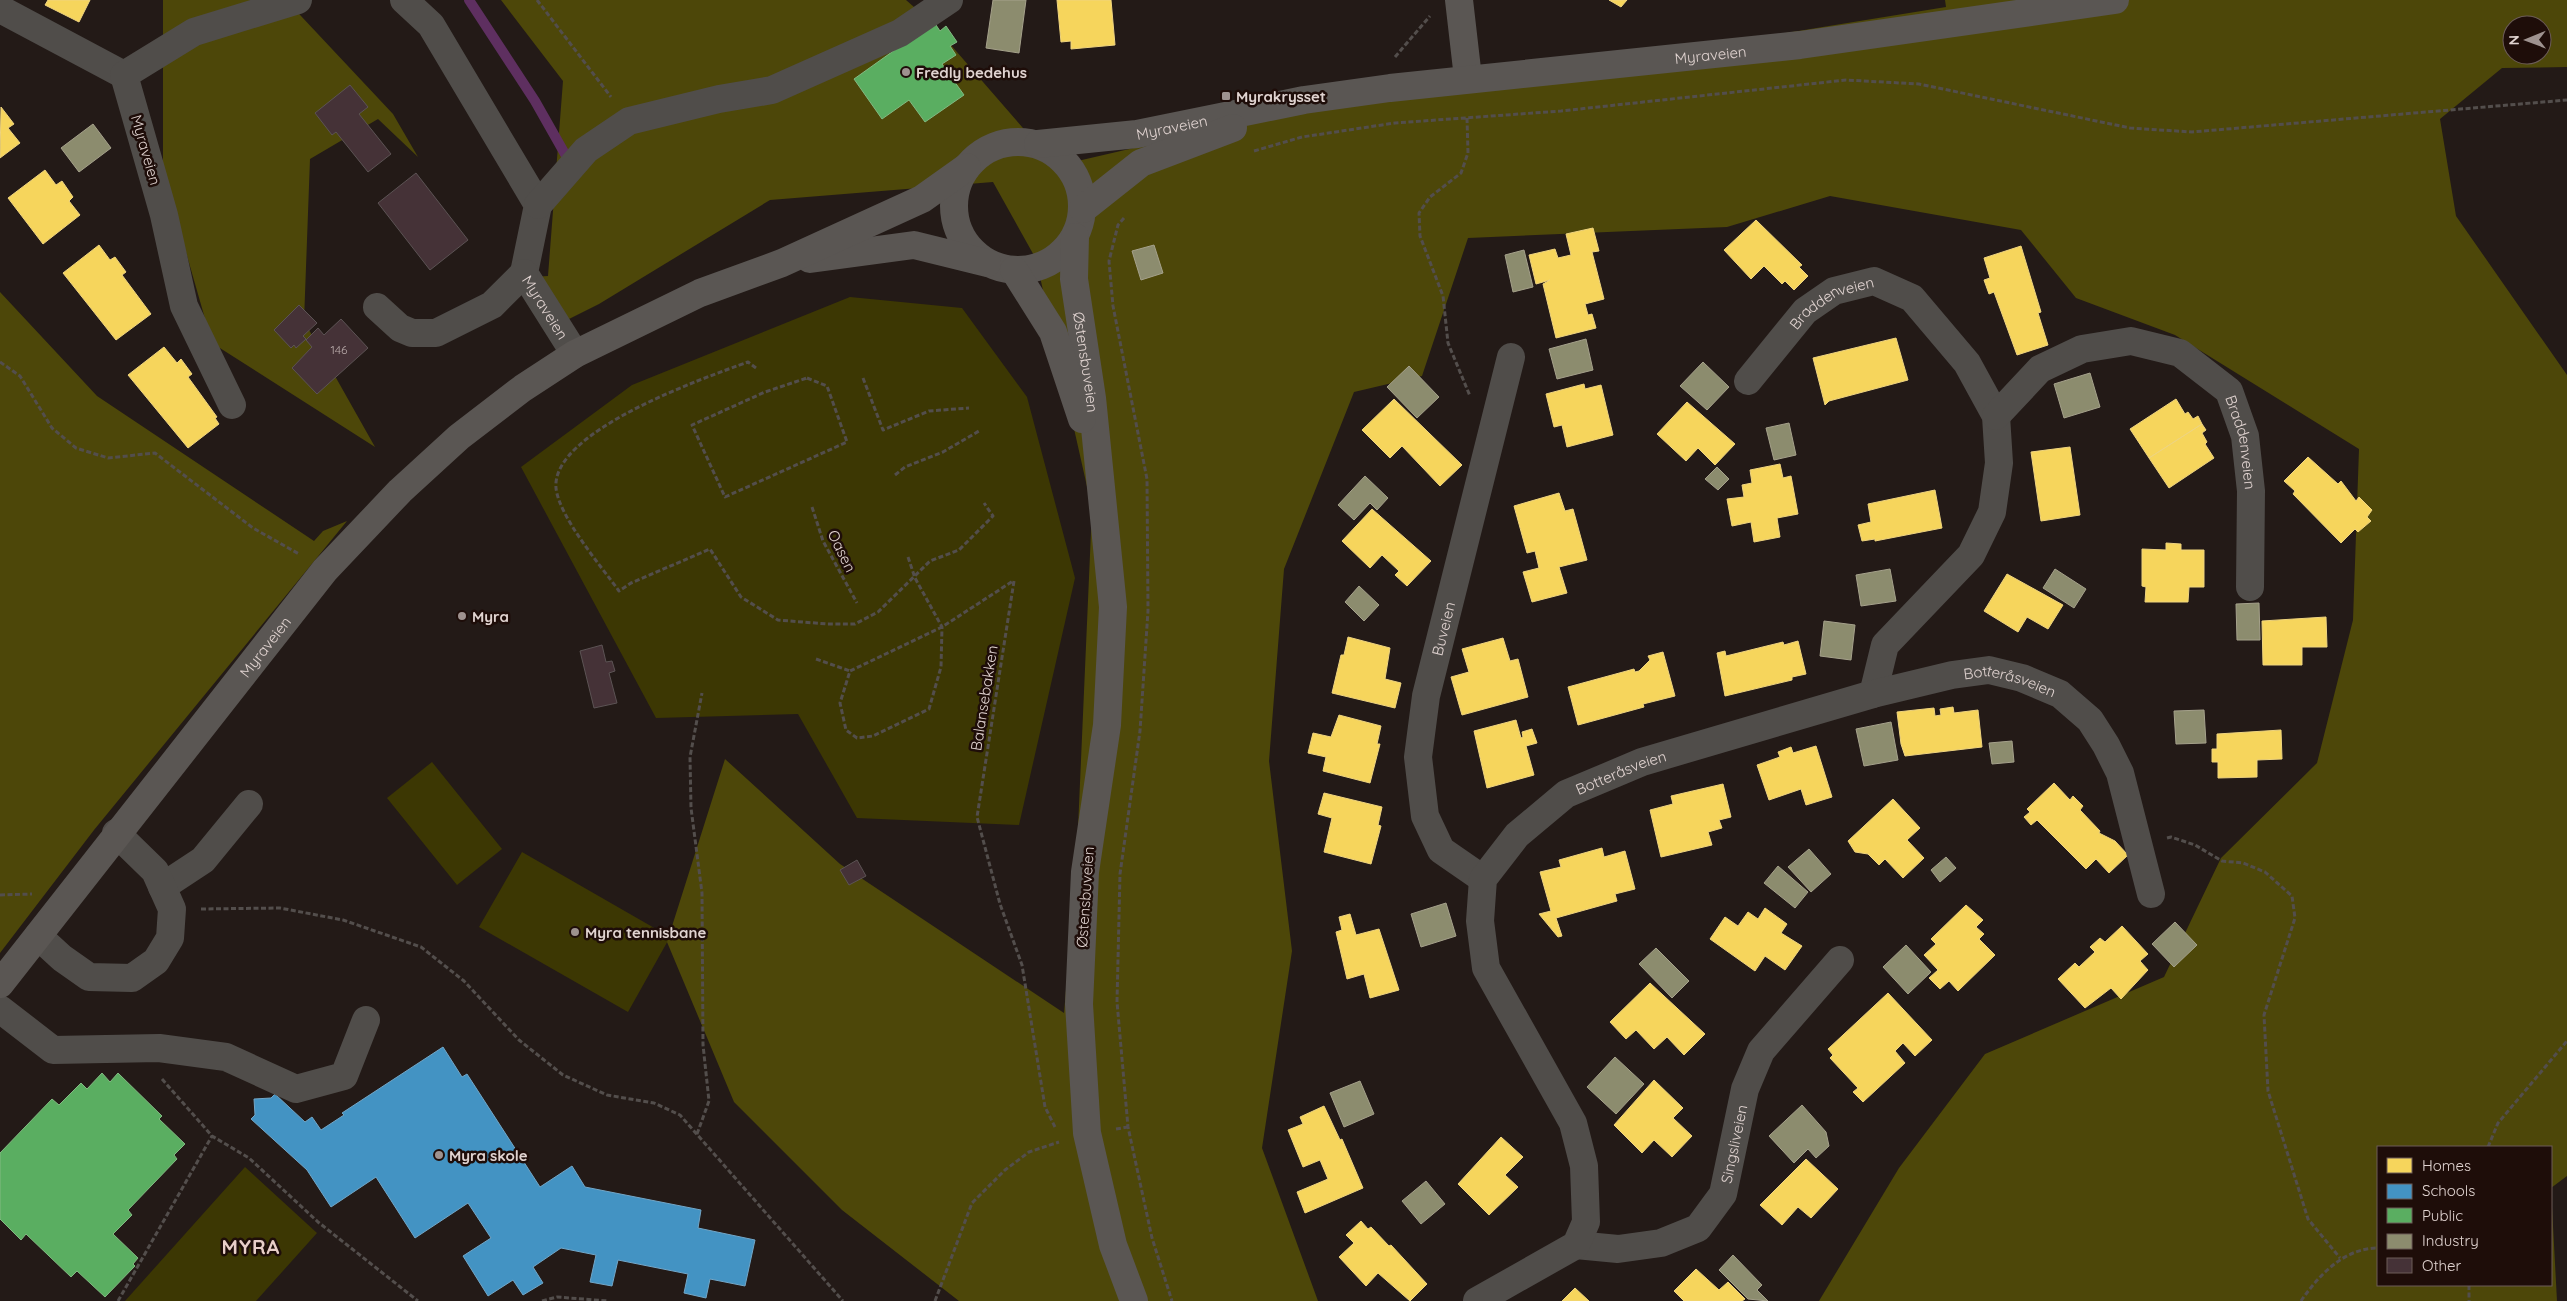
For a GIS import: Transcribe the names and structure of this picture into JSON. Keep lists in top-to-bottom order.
{
  "streets": {
    "main road": ["Myraveien", "Østensbuveien"],
    "street": [
      "Braddenveien",
      "Buveien",
      "Botteråsveien",
      "Singsliveien"
    ],
    "path": ["Oasen", "Balansebakken"]
  },
  "crossings": [
    ["Myraveien", "Østensbuveien"],
    ["Braddenveien", "Botteråsveien"],
    ["Buveien", "Botteråsveien"]
  ],
  "districts": ["MYRA"],
  "places": {
    "other": [
      "Fredly bedehus",
      "Myra",
      "Myra tennisbane",
      "Myra skole"
    ],
    "transit": ["Myrakrysset"]
  },
  "house_numbers": ["146"],
  "legend": [
    "Homes",
    "Schools",
    "Public",
    "Industry",
    "Other"
  ],
  "north": "left"
}
